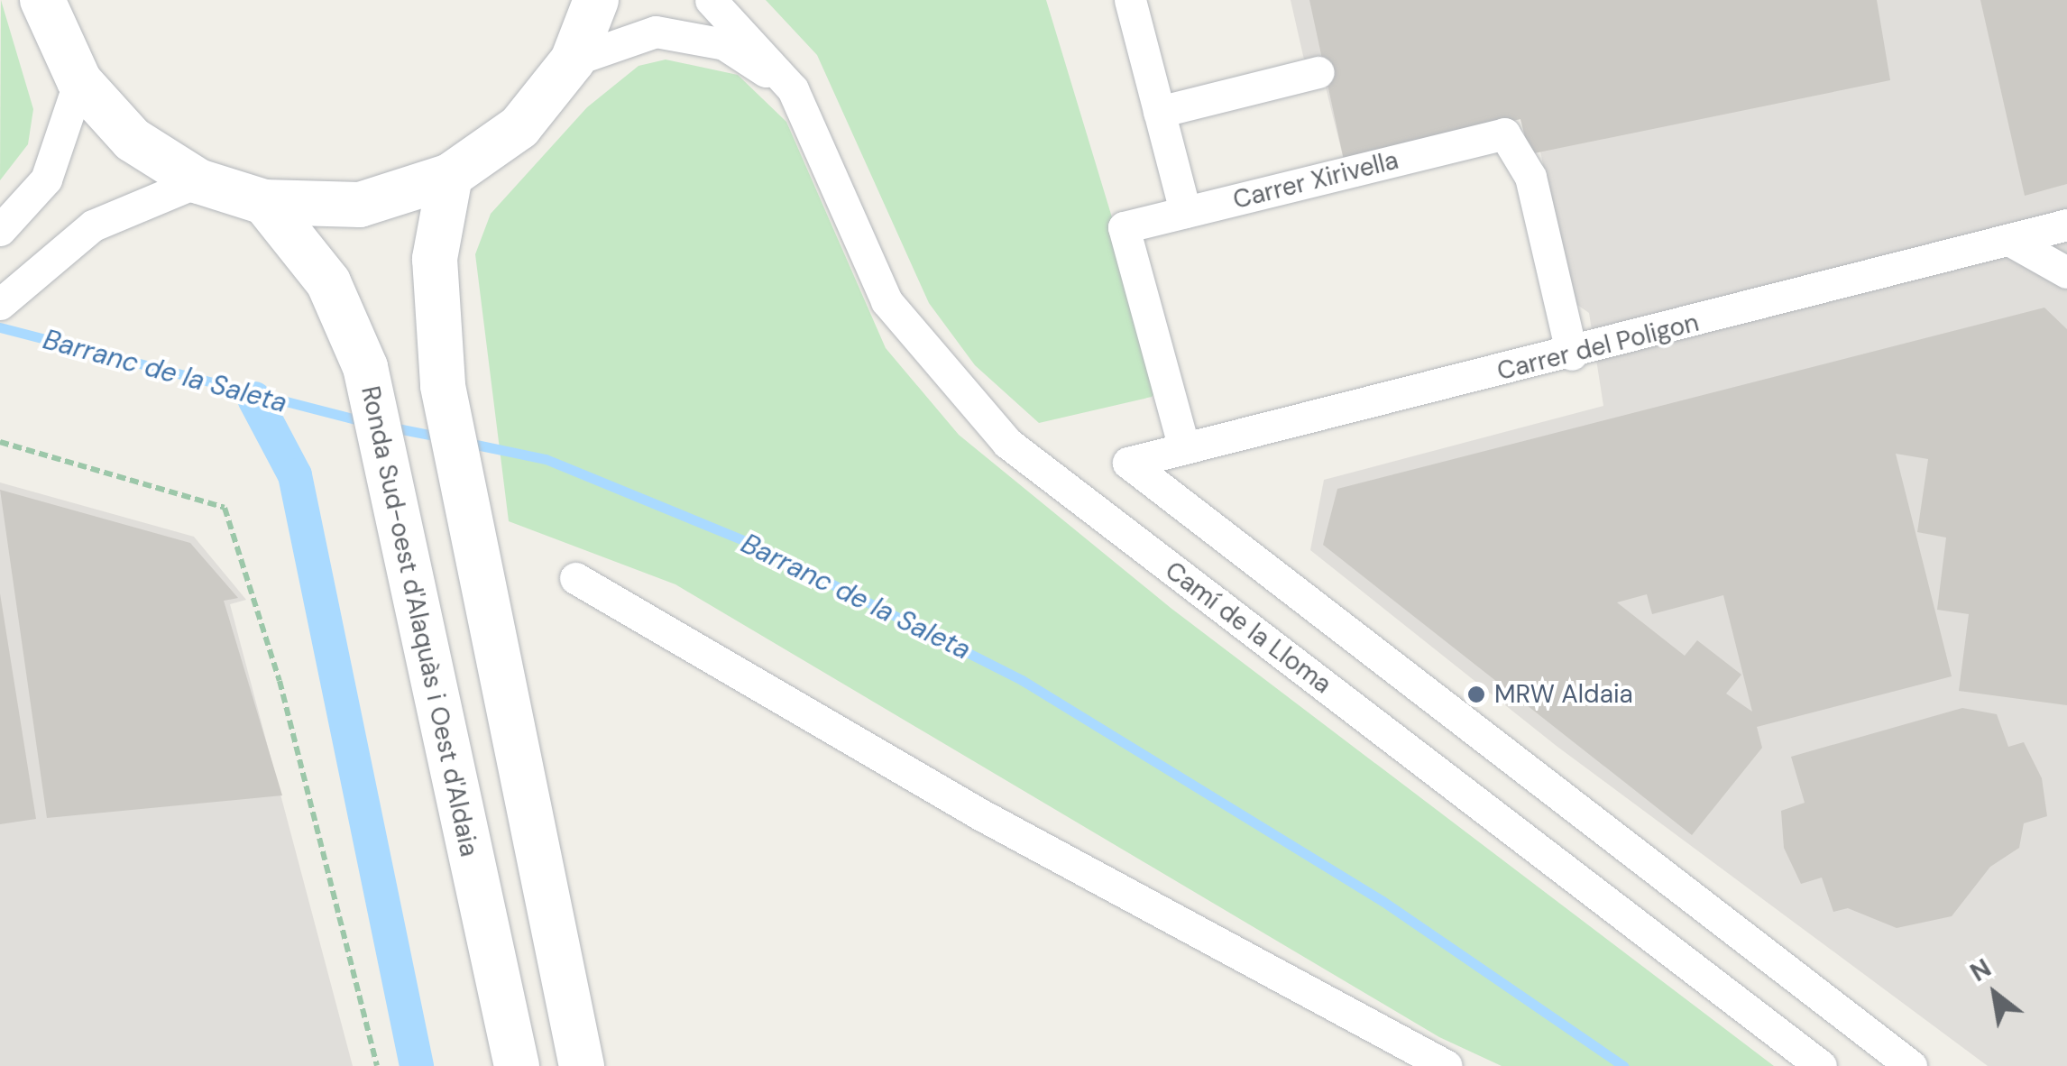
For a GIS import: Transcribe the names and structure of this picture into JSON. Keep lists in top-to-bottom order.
{
  "streets": {
    "main road": ["Ronda Sud-oest d'Alaquàs i Oest d'Aldaia"],
    "street": ["Carrer Xirivella", "Carrer del Poligon", "Camí de la Lloma"]
  },
  "crossings": [
    ["Carrer Xirivella", "Carrer del Poligon"]
  ],
  "water": ["Barranc de la Saleta"],
  "places": ["MRW Aldaia"],
  "north": "top left"
}
